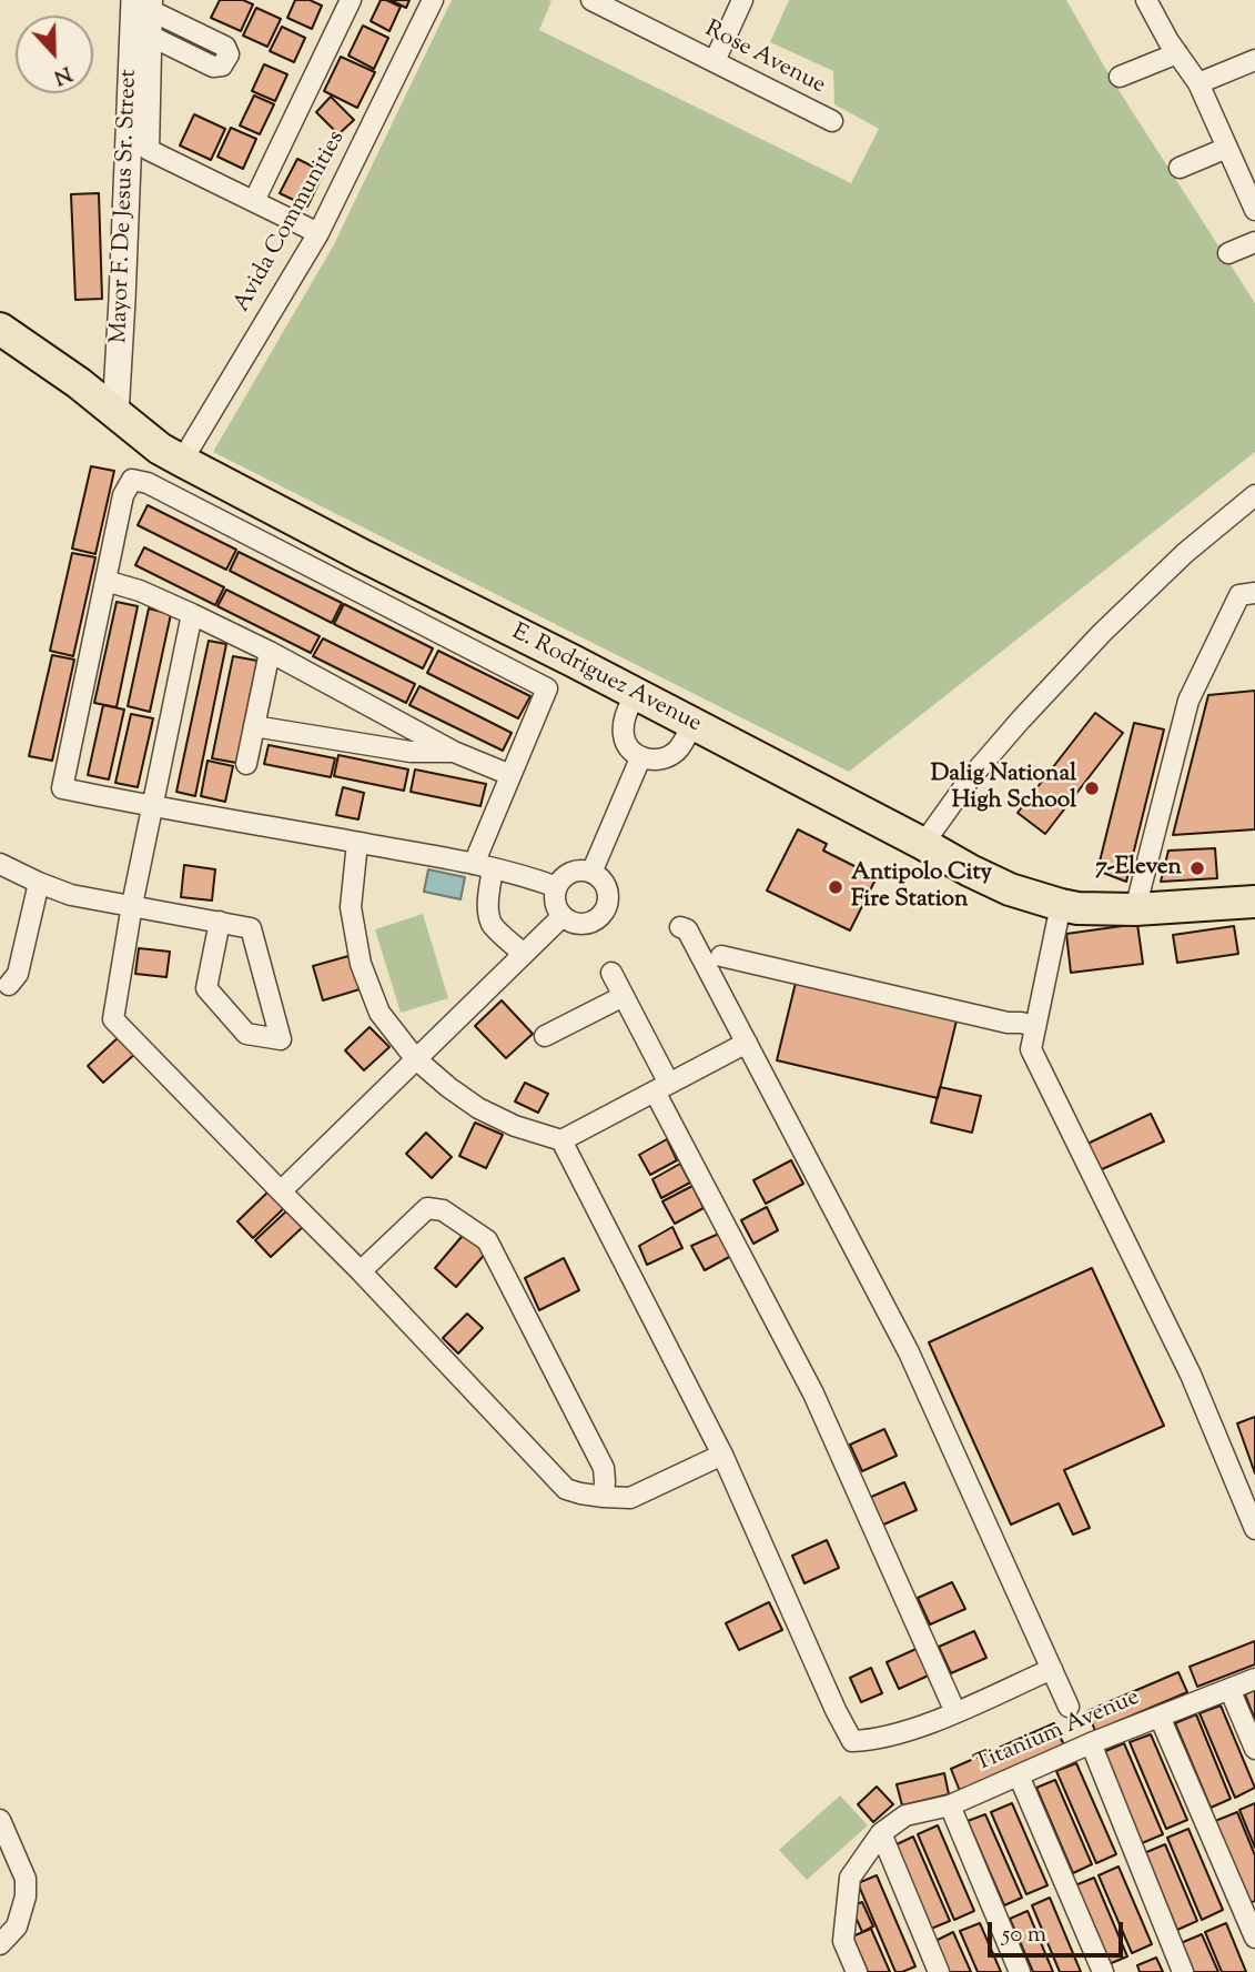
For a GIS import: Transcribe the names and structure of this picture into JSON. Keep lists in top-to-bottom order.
{
  "streets": {
    "main road": ["E. Rodriguez Avenue"],
    "street": [
      "Rose Avenue",
      "Mayor F. De Jesus Sr. Street",
      "Avida Communities",
      "Titanium Avenue"
    ]
  },
  "crossings": [
    ["Mayor F. De Jesus Sr. Street", "E. Rodriguez Avenue"],
    ["Avida Communities", "E. Rodriguez Avenue"]
  ],
  "places": ["Dalig National High School", "7-Eleven", "Antipolo City Fire Station"],
  "scale_bar": "50 m",
  "north": "bottom"
}
